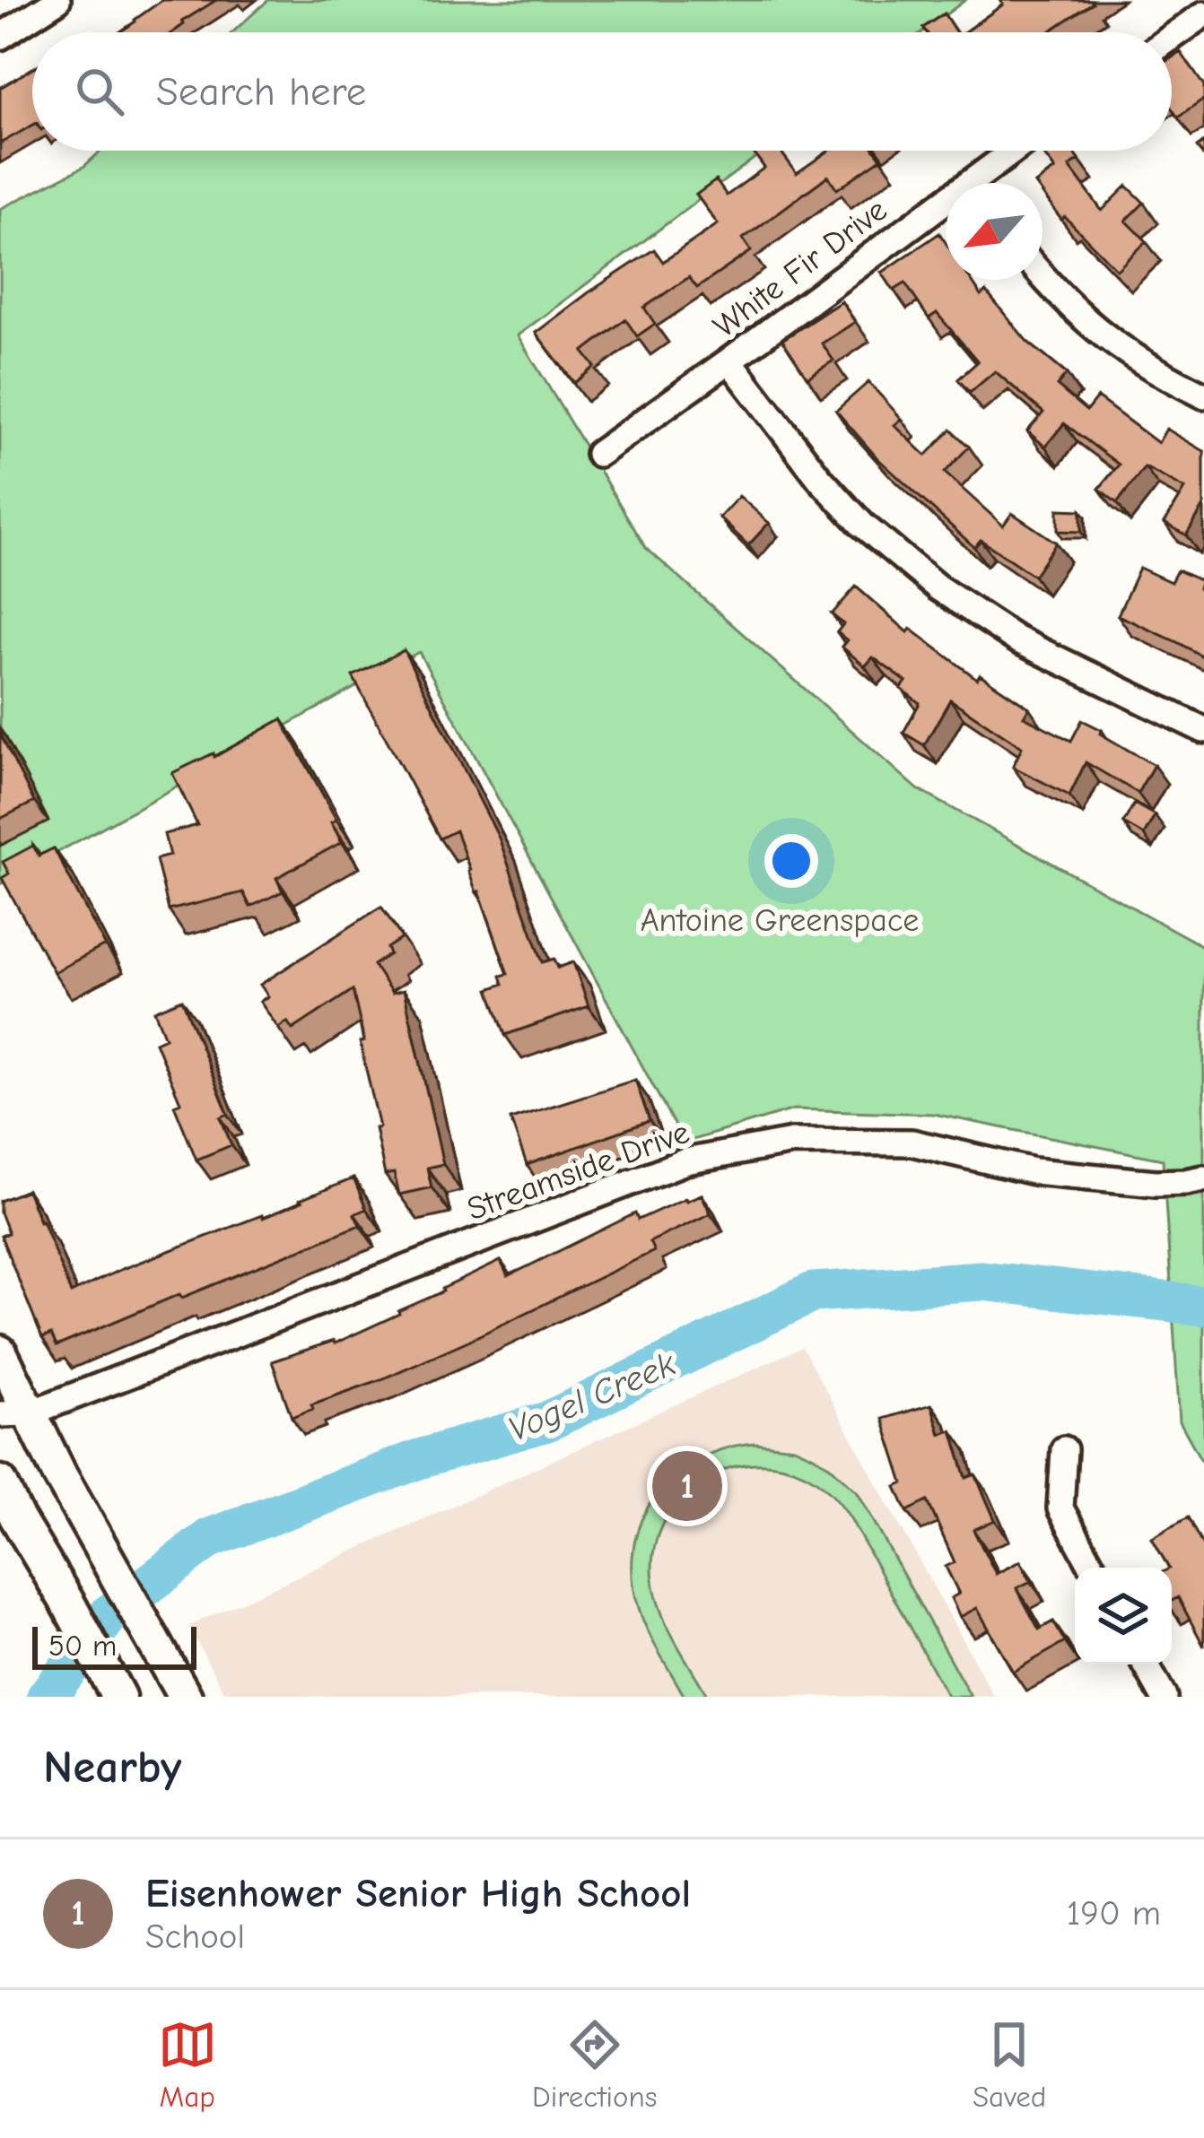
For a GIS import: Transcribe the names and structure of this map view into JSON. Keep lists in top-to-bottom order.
{
  "streets": {
    "street": ["White Fir Drive", "Streamside Drive"]
  },
  "water": ["Vogel Creek"],
  "parks": ["Antoine Greenspace"],
  "scale_bar": "50 m",
  "north": "bottom left",
  "page": {
    "search": "Search here",
    "pins": "1",
    "scale": "50 m",
    "heading": "Nearby",
    "list": [
      {
        "mark": "1",
        "name": "Eisenhower Senior High School",
        "note": "School",
        "value": "190 m"
      }
    ],
    "nav": ["Map", "Directions", "Saved"]
  }
}
